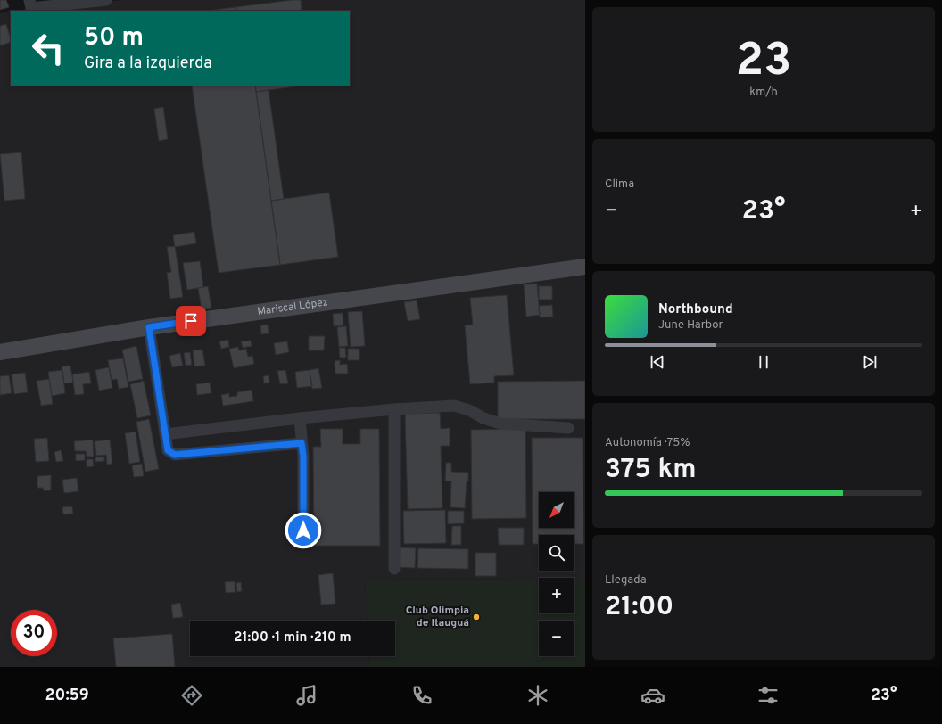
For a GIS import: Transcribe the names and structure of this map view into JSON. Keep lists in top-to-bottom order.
{
  "streets": {
    "street": ["Mariscal López"]
  },
  "places": ["Club Olimpia de Itauguá"],
  "north": "bottom left",
  "page": {
    "tile": [
      ["23", "km/h"],
      "Clima",
      ["Autonomía · 75%", "375 km"],
      ["Llegada", "21:00"]
    ],
    "turn": ["50 m", "Gira a la izquierda"],
    "heat": ["−", "23°", "+"],
    "song": ["Northbound", "June Harbor"],
    "map_buttons": ["+", "−"],
    "limit": "30",
    "trip": "21:00 · 1 min · 210 m",
    "tabs": ["20:59", "23°"]
  }
}
